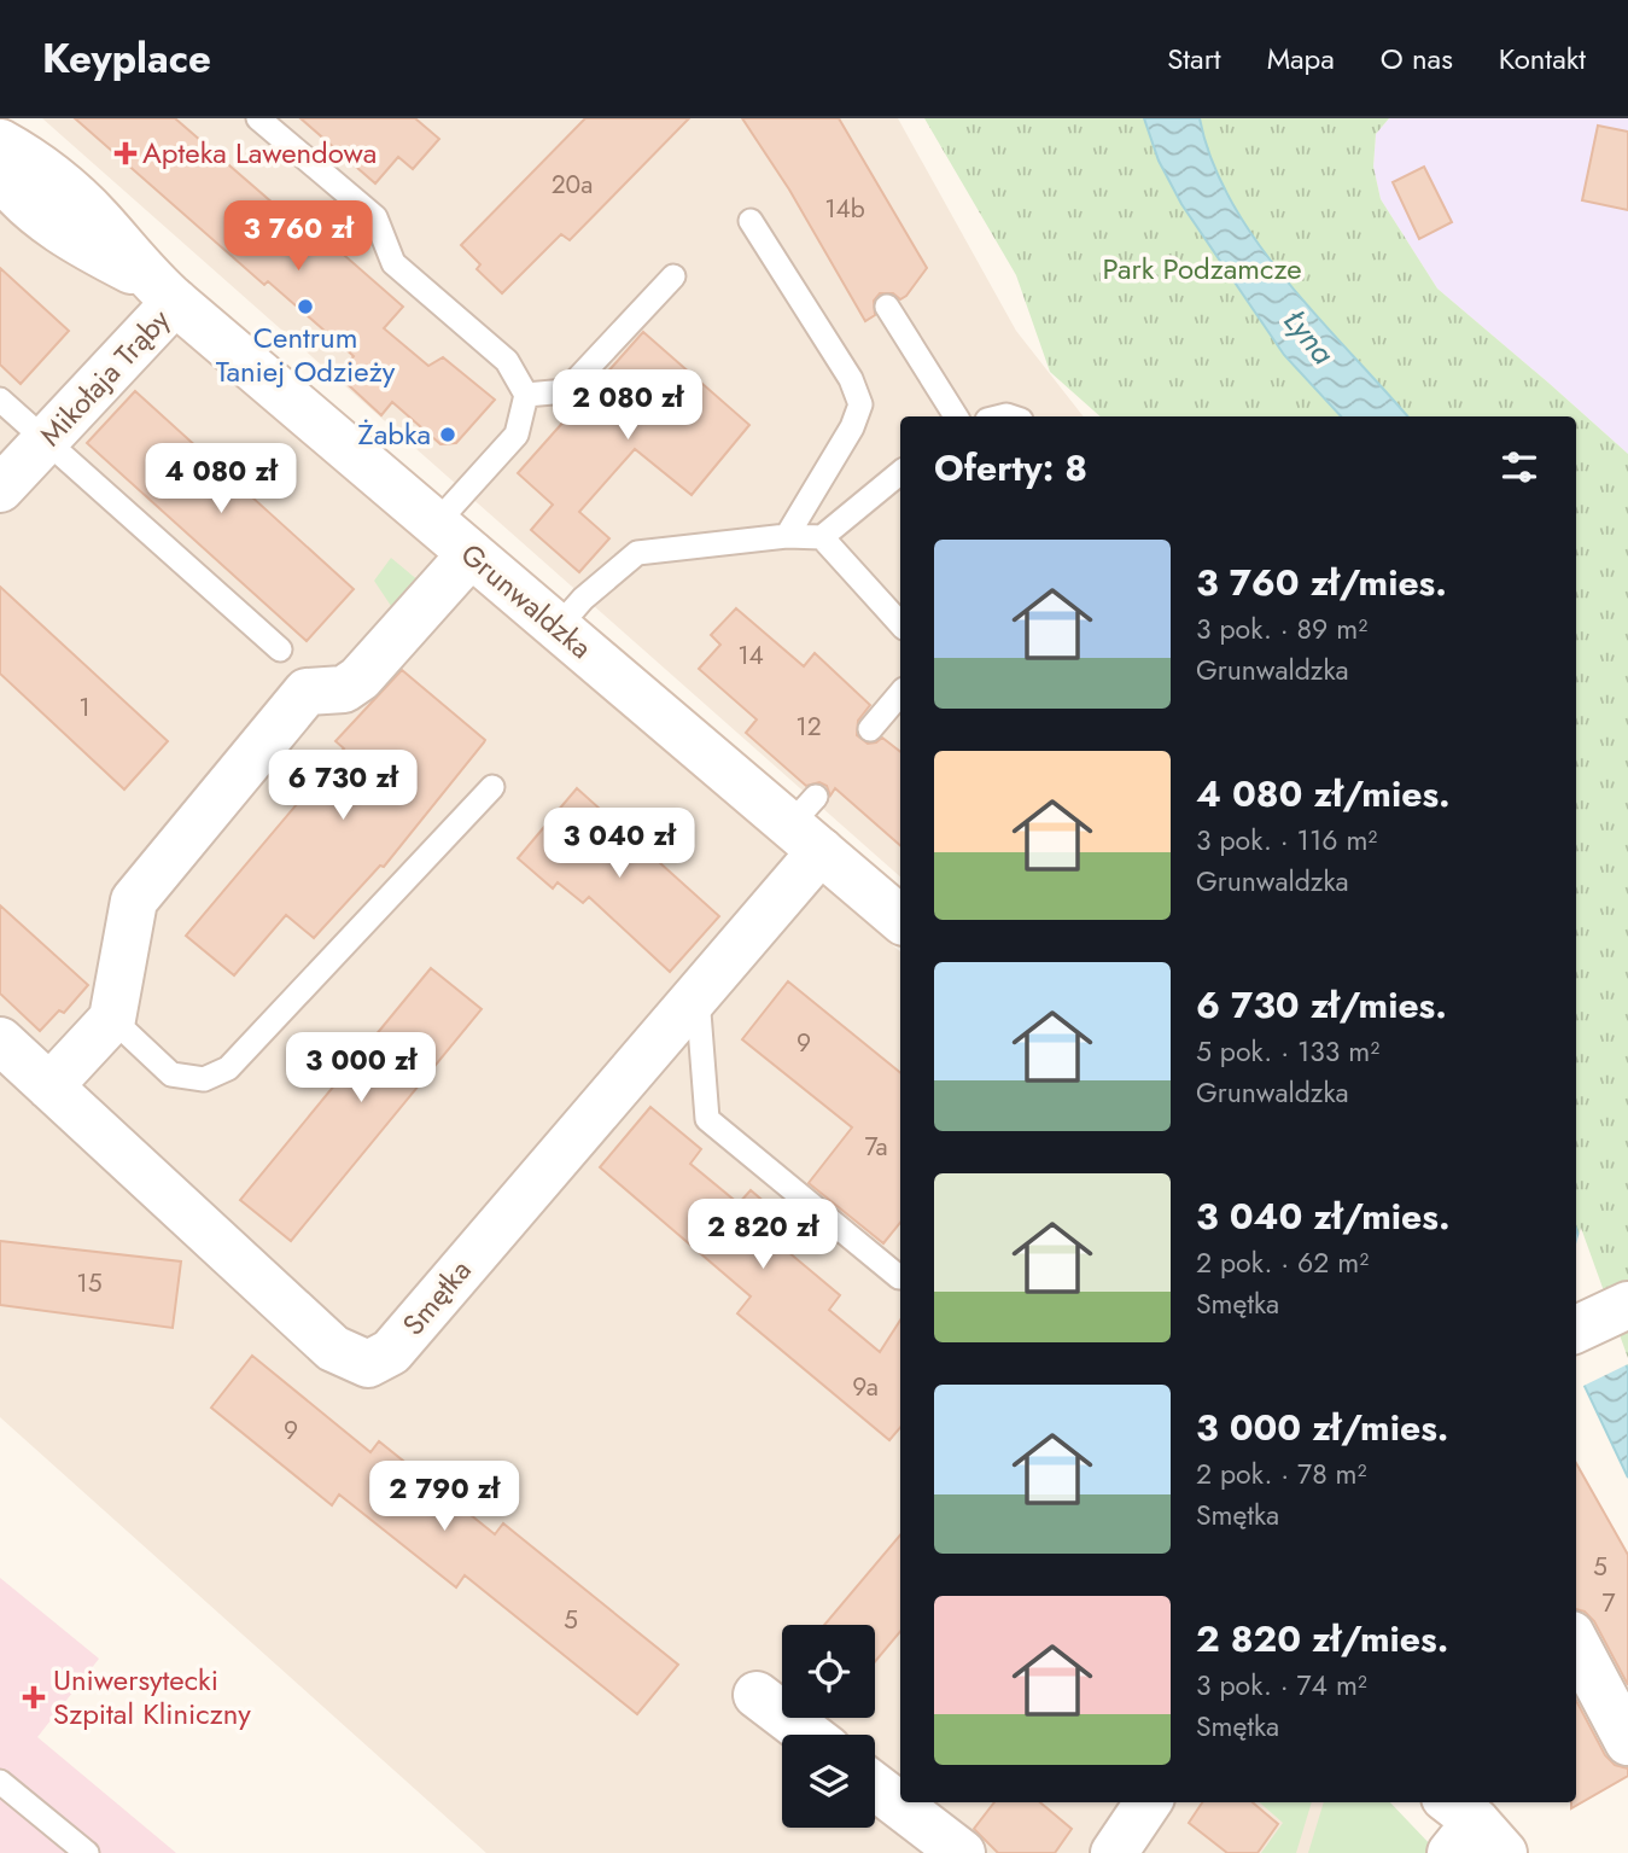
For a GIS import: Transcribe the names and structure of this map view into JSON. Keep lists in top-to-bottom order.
{
  "streets": {
    "street": ["Mikołaja Trąby", "Grunwaldzka", "Smętka"]
  },
  "crossings": [
    ["Mikołaja Trąby", "Grunwaldzka"],
    ["Grunwaldzka", "Smętka"]
  ],
  "water": ["Łyna"],
  "parks": ["Park Podzamcze"],
  "places": {
    "health": ["Apteka Lawendowa", "Uniwersytecki Szpital Kliniczny"],
    "other": ["Centrum Taniej Odzieży", "Żabka"]
  },
  "house_numbers": [
    "20a",
    "14b",
    "14",
    "1",
    "12",
    "9",
    "7a",
    "15",
    "9a",
    "9",
    "5",
    "7",
    "5"
  ],
  "page": {
    "header": "Keyplace",
    "nav": [
      "Start",
      "Mapa",
      "O nas",
      "Kontakt"
    ],
    "price": [
      "3 760 zł",
      "2 080 zł",
      "4 080 zł",
      "6 730 zł",
      "3 040 zł",
      "3 000 zł",
      "2 820 zł",
      "2 790 zł"
    ],
    "heading": "Oferty: 8",
    "list": [
      {
        "name": "3 760 zł/mies.",
        "note": "3 pok. · 89 m² · Grunwaldzka"
      },
      {
        "name": "4 080 zł/mies.",
        "note": "3 pok. · 116 m² · Grunwaldzka"
      },
      {
        "name": "6 730 zł/mies.",
        "note": "5 pok. · 133 m² · Grunwaldzka"
      },
      {
        "name": "3 040 zł/mies.",
        "note": "2 pok. · 62 m² · Smętka"
      },
      {
        "name": "3 000 zł/mies.",
        "note": "2 pok. · 78 m² · Smętka"
      },
      {
        "name": "2 820 zł/mies.",
        "note": "3 pok. · 74 m² · Smętka"
      }
    ]
  }
}
